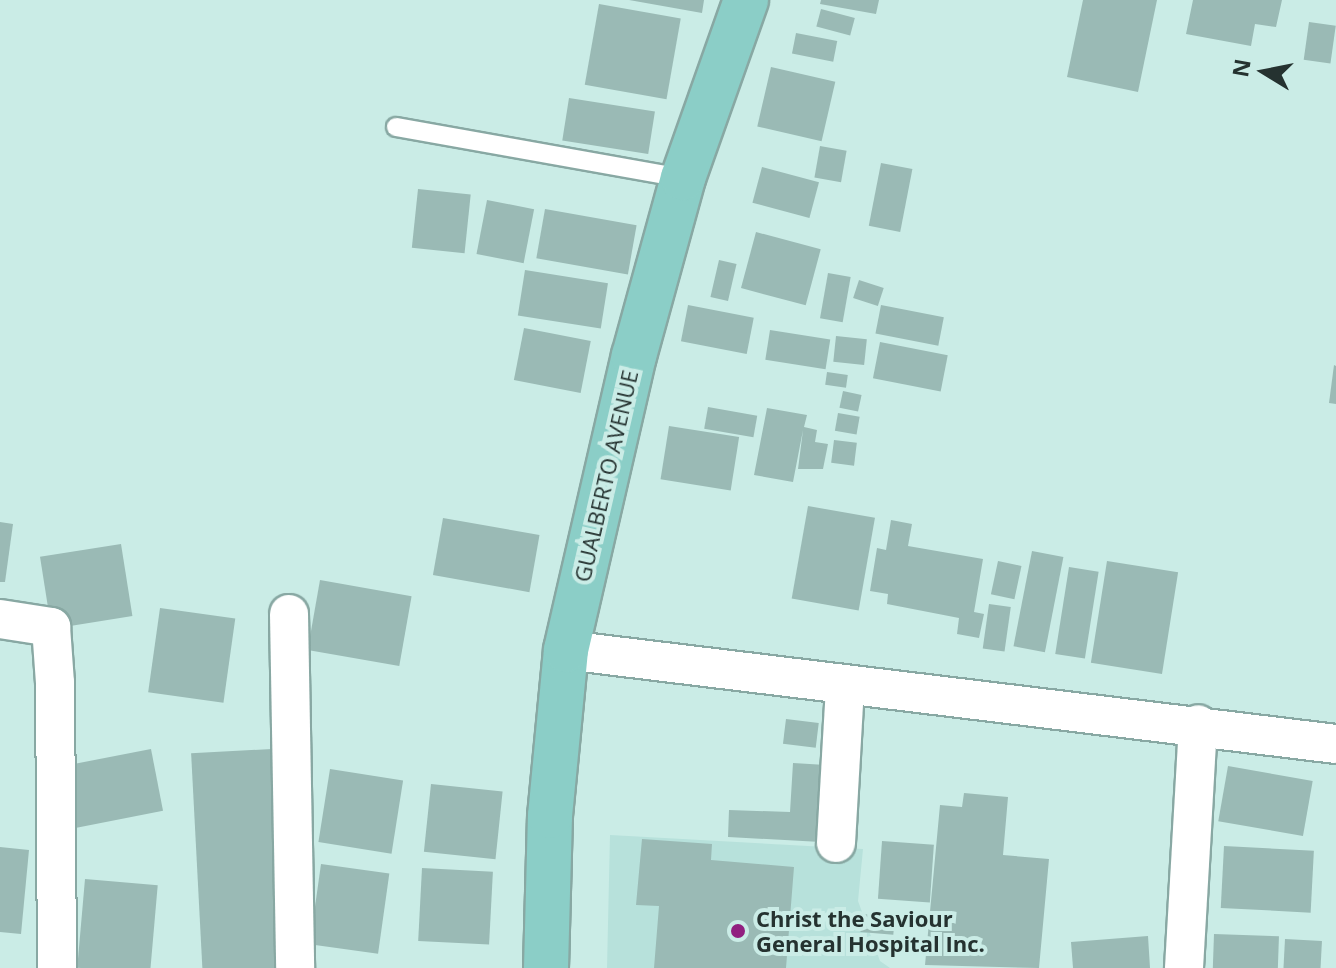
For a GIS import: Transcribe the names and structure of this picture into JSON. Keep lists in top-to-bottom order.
{
  "streets": {
    "main road": ["GUALBERTO AVENUE"]
  },
  "places": ["Christ the Saviour General Hospital Inc."],
  "north": "left"
}
